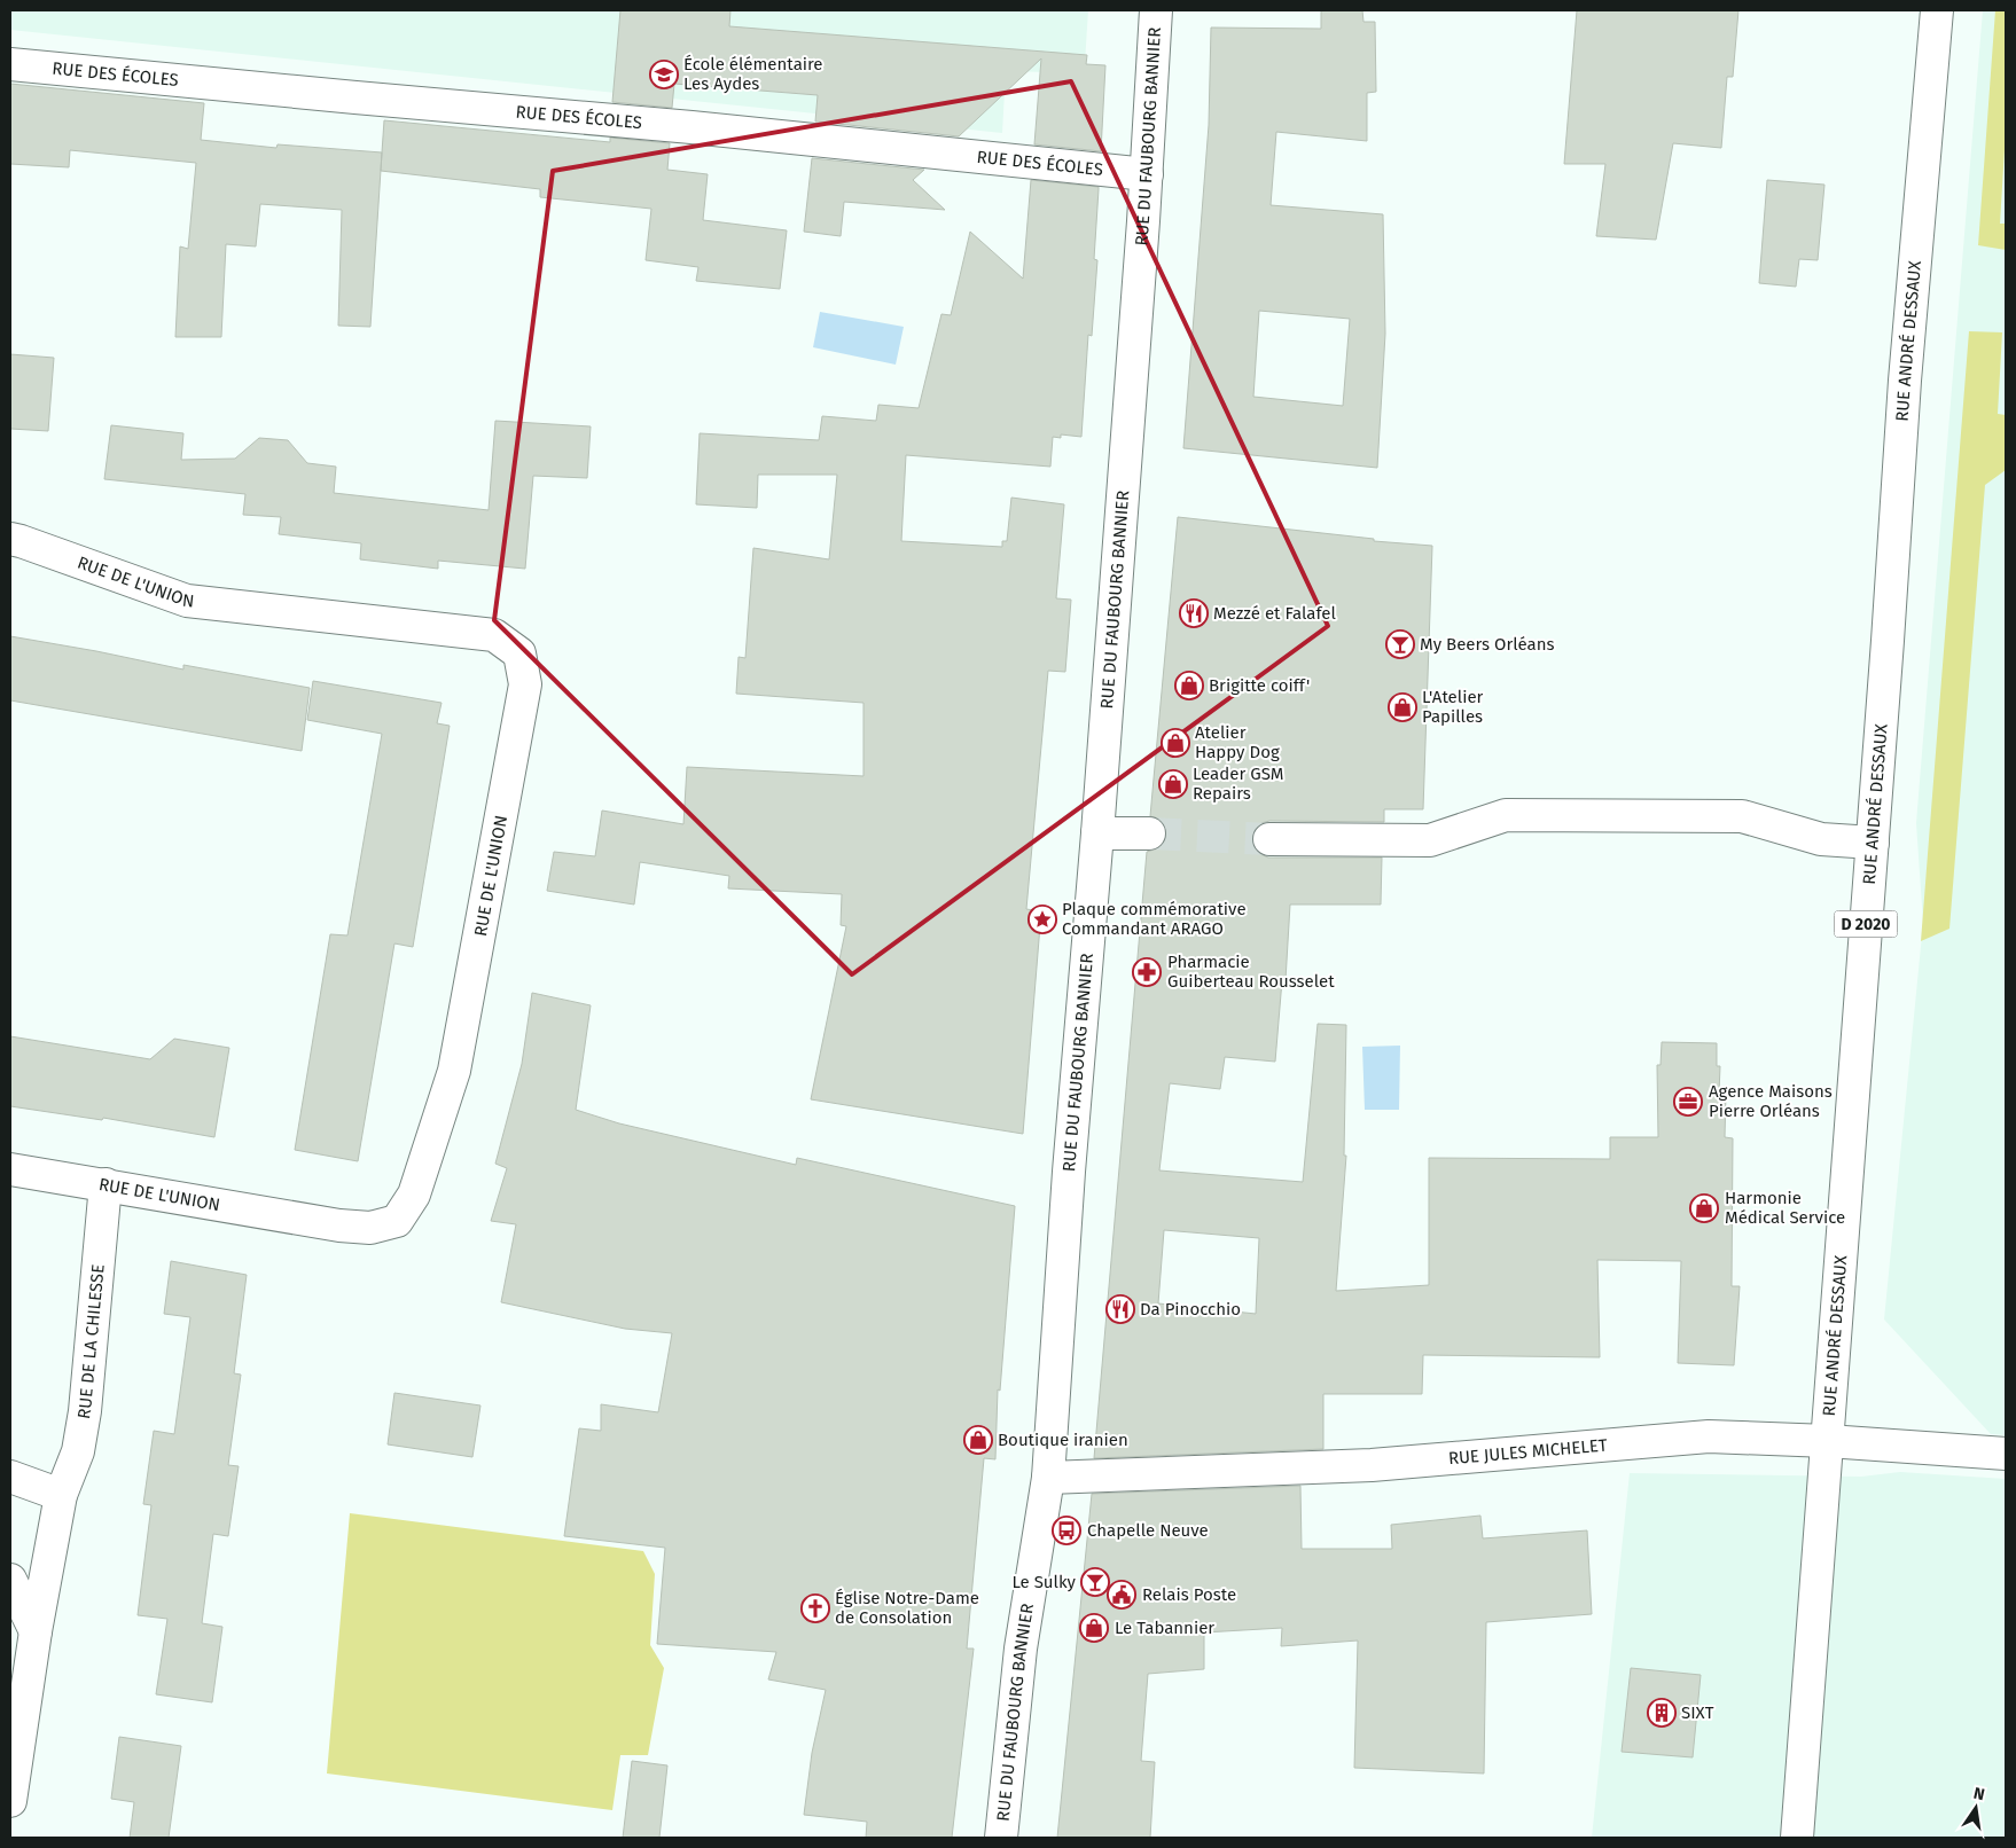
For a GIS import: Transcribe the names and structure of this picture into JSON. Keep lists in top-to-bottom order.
{
  "streets": {
    "street": [
      "RUE DES ÉCOLES",
      "RUE DU FAUBOURG BANNIER",
      "RUE ANDRÉ DESSAUX",
      "RUE DE L'UNION",
      "D 2020",
      "RUE DE LA CHILESSE",
      "RUE JULES MICHELET"
    ]
  },
  "crossings": [
    ["RUE DES ÉCOLES", "RUE DU FAUBOURG BANNIER"],
    ["RUE DU FAUBOURG BANNIER", "RUE JULES MICHELET"],
    ["RUE ANDRÉ DESSAUX", "RUE JULES MICHELET"],
    ["RUE DE L'UNION", "RUE DE LA CHILESSE"]
  ],
  "places": {
    "school or university": ["École élémentaire Les Aydes"],
    "restaurant": ["Mezzé et Falafel", "Da Pinocchio"],
    "bar": ["My Beers Orléans", "Le Sulky"],
    "shop": [
      "Brigitte coiff'",
      "L'Atelier Papilles",
      "Atelier Happy Dog",
      "Leader GSM Repairs",
      "Harmonie Médical Service",
      "Boutique iranien",
      "Le Tabannier"
    ],
    "place": ["Plaque commémorative Commandant ARAGO"],
    "pharmacy": ["Pharmacie Guiberteau Rousselet"],
    "office": ["Agence Maisons Pierre Orléans"],
    "bus stop": ["Chapelle Neuve"],
    "public building": ["Relais Poste"],
    "church": ["Église Notre-Dame de Consolation"],
    "building": ["SIXT"]
  },
  "north": "top"
}
